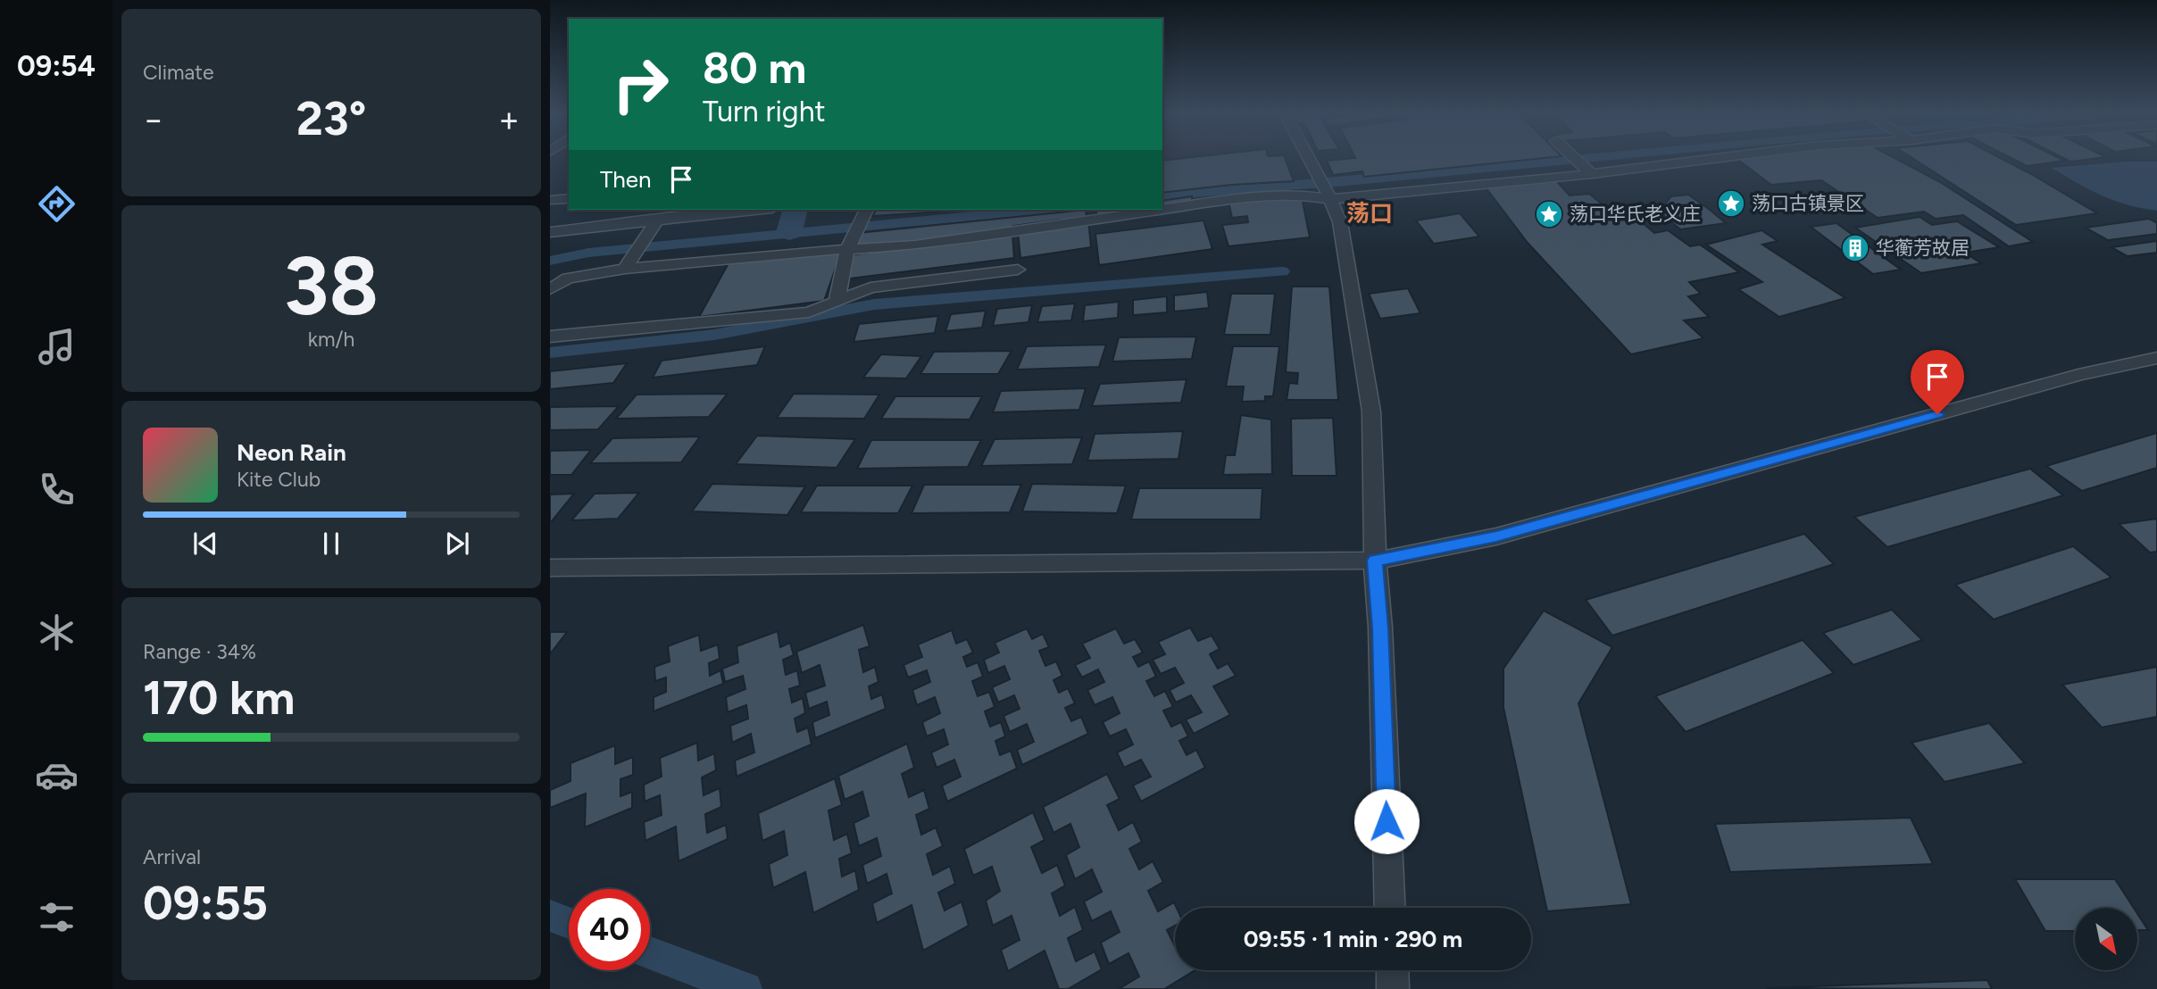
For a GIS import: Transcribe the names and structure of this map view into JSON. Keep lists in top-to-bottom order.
{
  "districts": ["荡口"],
  "places": {
    "place": ["荡口古镇景区", "荡口华氏老义庄"],
    "building": ["华蘅芳故居"]
  },
  "north": "bottom right",
  "page": {
    "tabs": "09:54",
    "tile": [
      "Climate",
      ["38", "km/h"],
      ["Range · 34%", "170 km"],
      ["Arrival", "09:55"]
    ],
    "turn": ["80 m", "Turn right"],
    "heat": ["−", "23°", "+"],
    "then": "Then",
    "song": ["Neon Rain", "Kite Club"],
    "limit": "40",
    "trip": "09:55 · 1 min · 290 m"
  }
}
